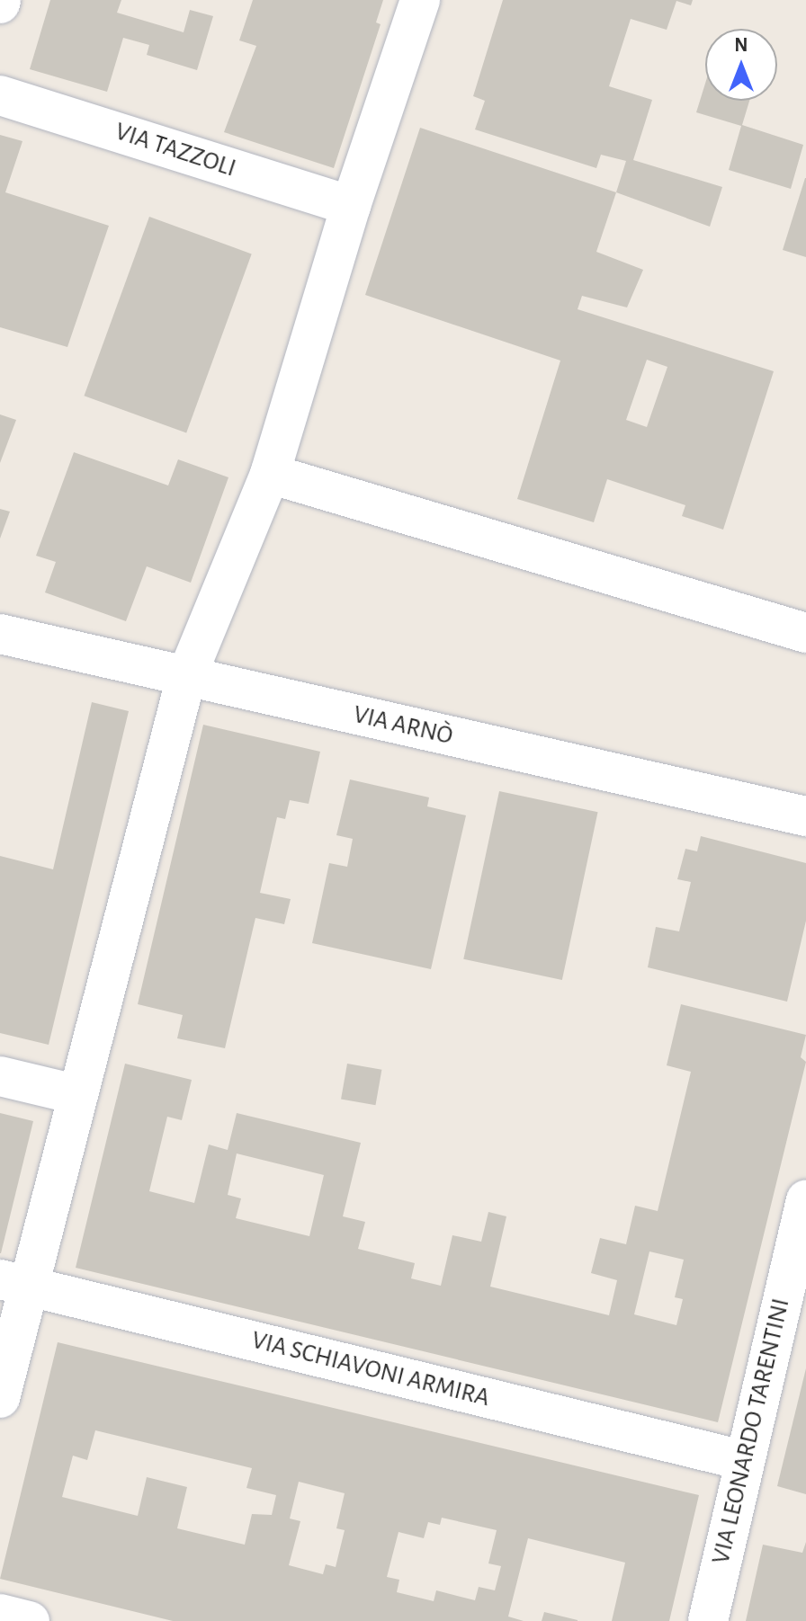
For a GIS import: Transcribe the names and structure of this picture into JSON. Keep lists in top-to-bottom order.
{
  "streets": {
    "street": [
      "VIA TAZZOLI",
      "VIA ARNÒ",
      "VIA SCHIAVONI ARMIRA",
      "VIA LEONARDO TARENTINI"
    ]
  },
  "crossings": [
    ["VIA SCHIAVONI ARMIRA", "VIA LEONARDO TARENTINI"]
  ],
  "north": "top"
}
